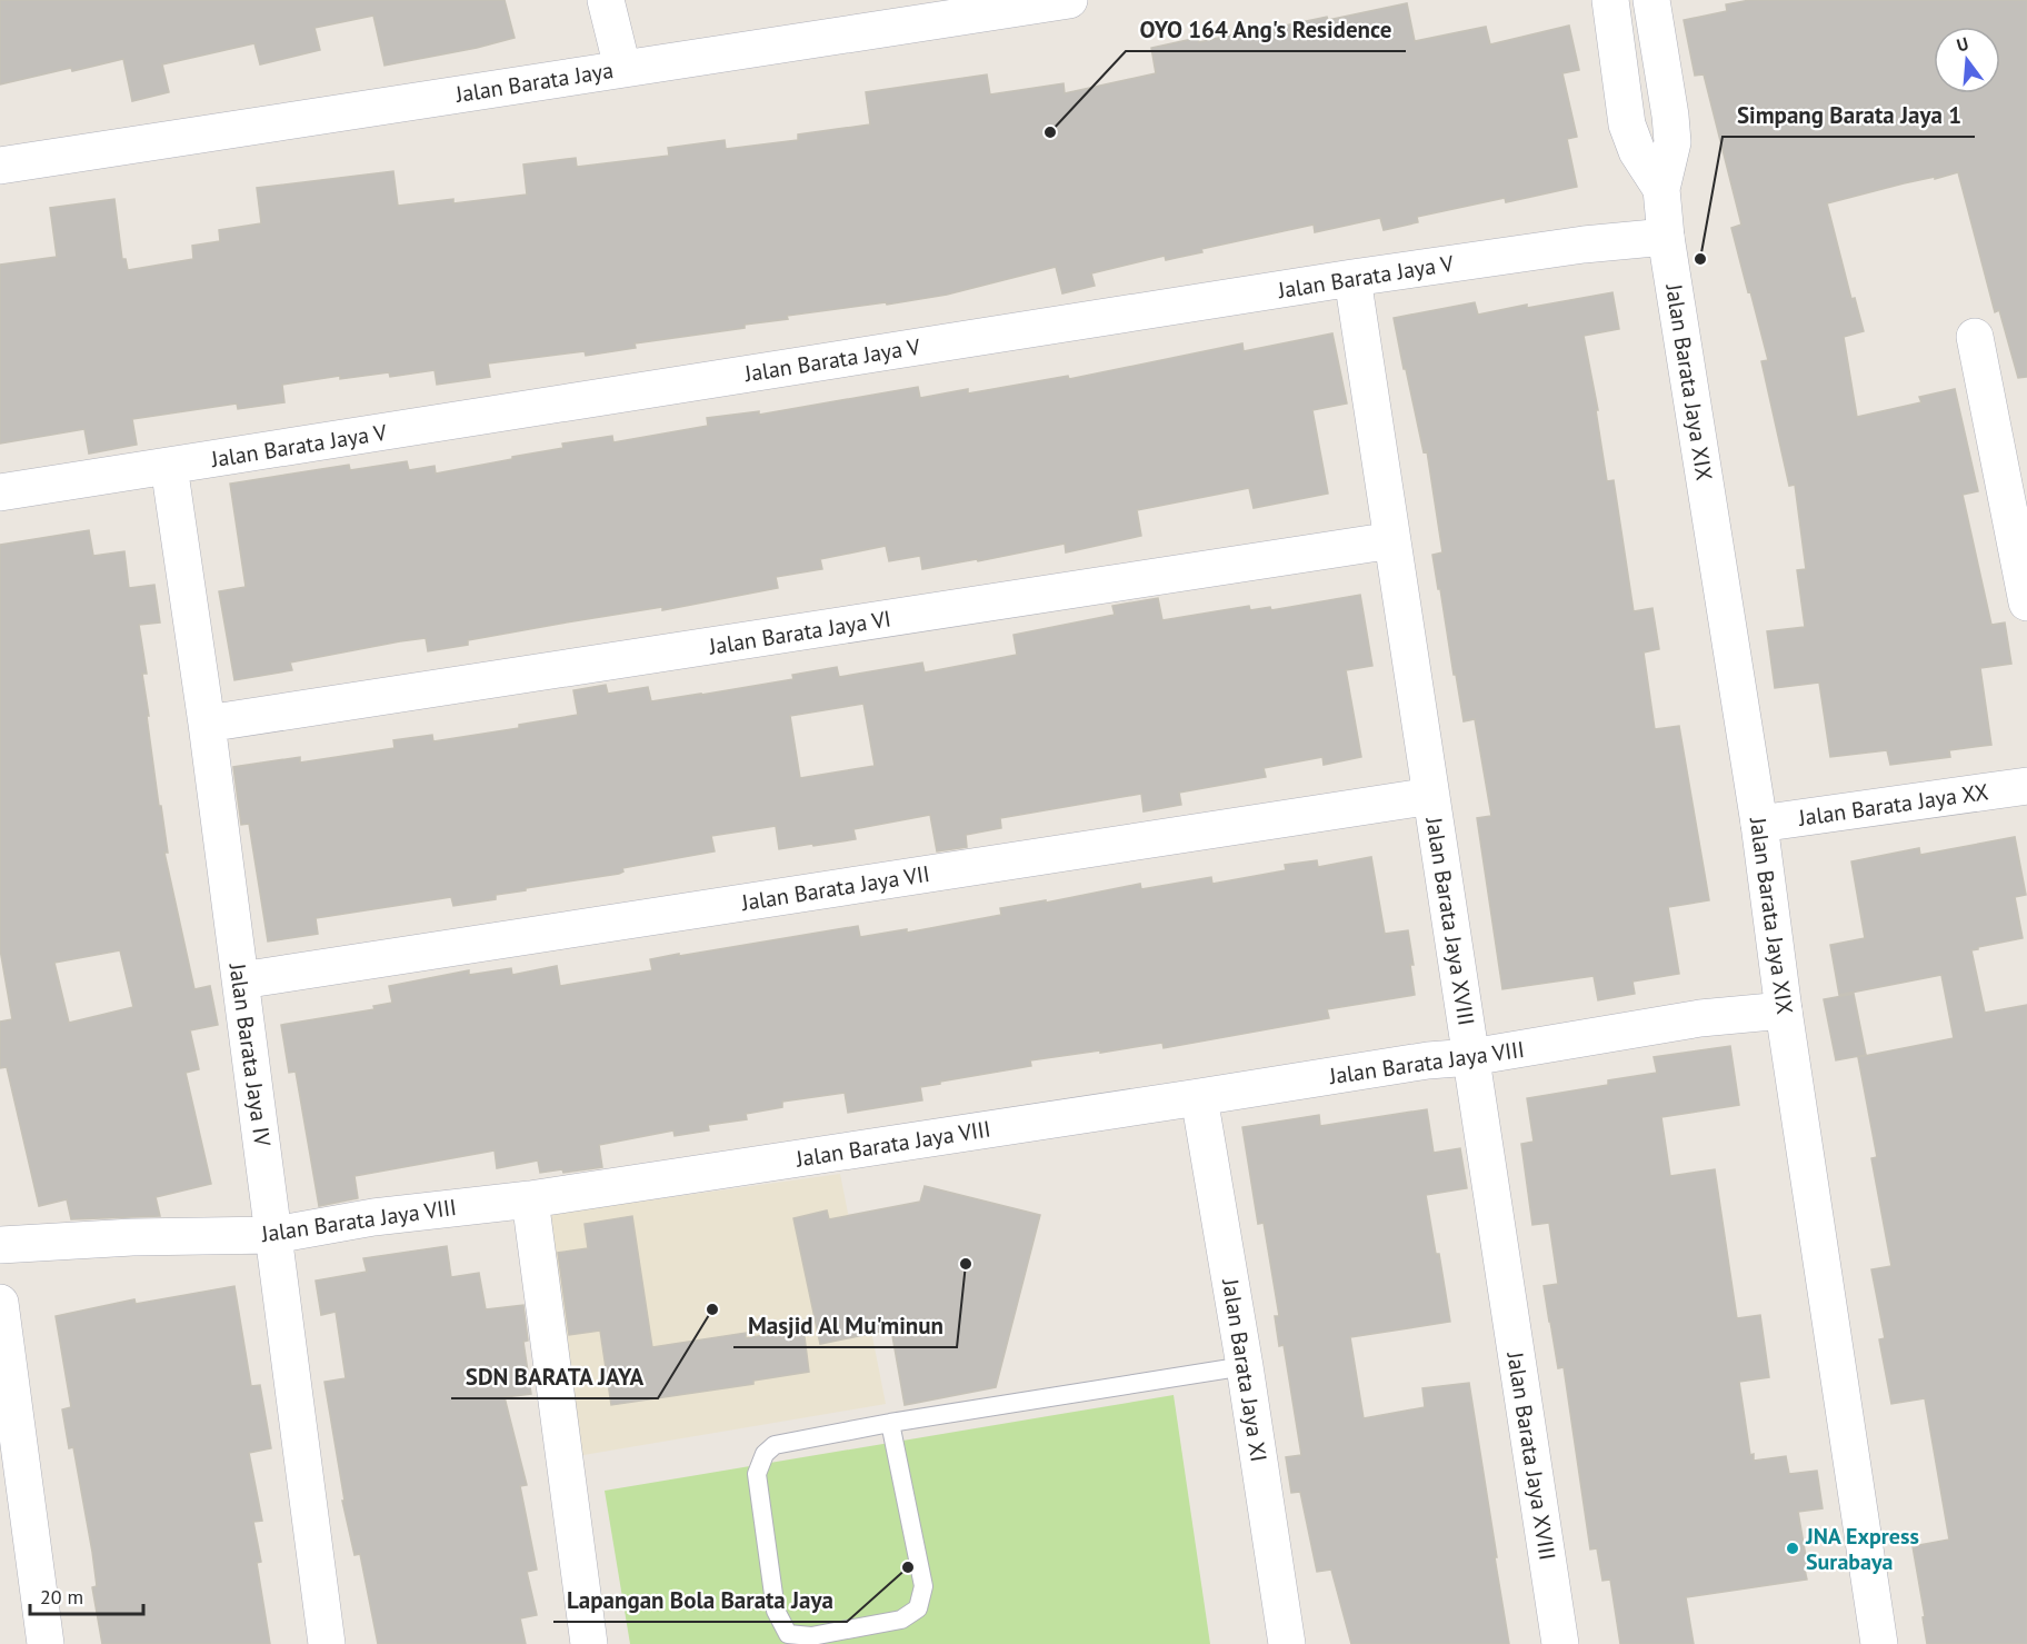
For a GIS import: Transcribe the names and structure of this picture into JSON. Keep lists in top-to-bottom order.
{
  "streets": {
    "street": [
      "Jalan Barata Jaya",
      "Jalan Barata Jaya V",
      "Jalan Barata Jaya XIX",
      "Jalan Barata Jaya VI",
      "Jalan Barata Jaya XX",
      "Jalan Barata Jaya VII",
      "Jalan Barata Jaya XVIII",
      "Jalan Barata Jaya IV",
      "Jalan Barata Jaya VIII",
      "Jalan Barata Jaya XI"
    ]
  },
  "crossings": [
    ["Jalan Barata Jaya V", "Jalan Barata Jaya XIX"],
    ["Jalan Barata Jaya V", "Jalan Barata Jaya XVIII"],
    ["Jalan Barata Jaya V", "Jalan Barata Jaya IV"],
    ["Jalan Barata Jaya XIX", "Jalan Barata Jaya XX"],
    ["Jalan Barata Jaya XIX", "Jalan Barata Jaya VIII"],
    ["Jalan Barata Jaya VI", "Jalan Barata Jaya XVIII"],
    ["Jalan Barata Jaya VI", "Jalan Barata Jaya IV"],
    ["Jalan Barata Jaya VII", "Jalan Barata Jaya XVIII"],
    ["Jalan Barata Jaya VII", "Jalan Barata Jaya IV"],
    ["Jalan Barata Jaya XVIII", "Jalan Barata Jaya VIII"],
    ["Jalan Barata Jaya IV", "Jalan Barata Jaya VIII"],
    ["Jalan Barata Jaya VIII", "Jalan Barata Jaya XI"]
  ],
  "places": [
    "OYO 164 Ang's Residence",
    "Simpang Barata Jaya 1",
    "Masjid Al Mu'minun",
    "SDN BARATA JAYA",
    "JNA Express Surabaya",
    "Lapangan Bola Barata Jaya"
  ],
  "scale_bar": "20 m",
  "north": "top"
}
